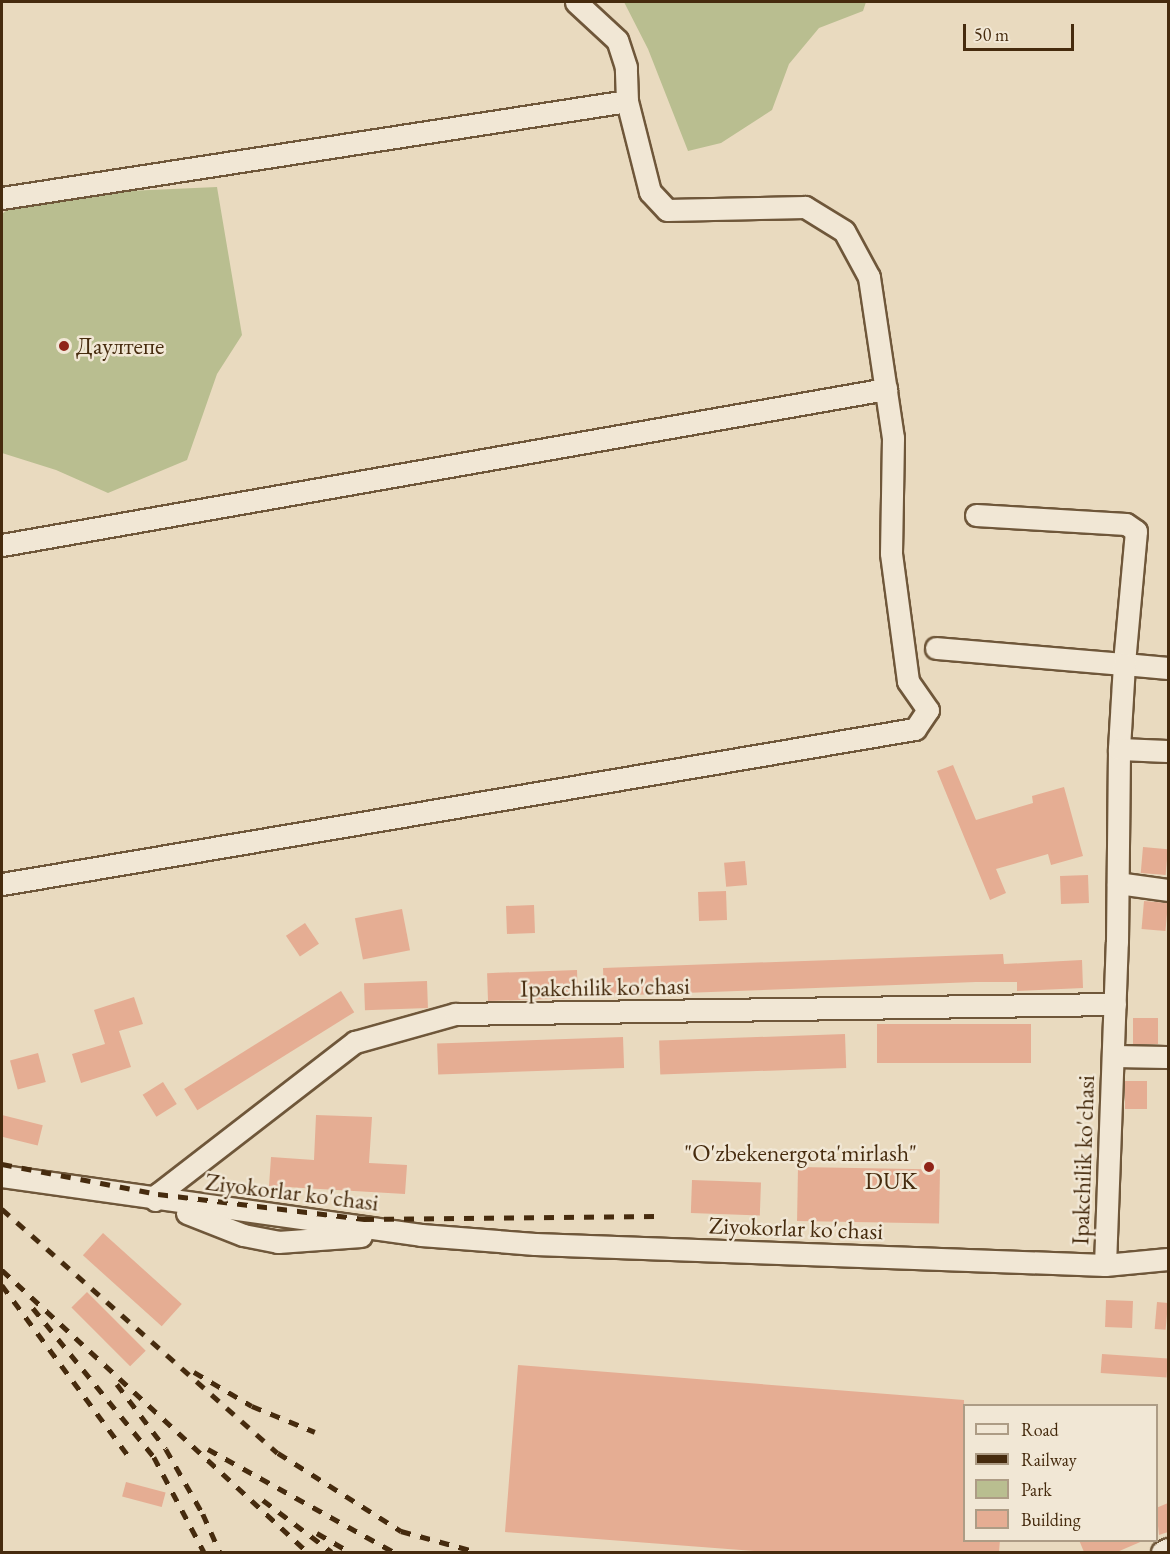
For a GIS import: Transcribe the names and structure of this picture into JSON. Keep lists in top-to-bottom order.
{
  "streets": {
    "street": ["Ipakchilik ko'chasi", "Ziyokorlar ko'chasi"]
  },
  "crossings": [
    ["Ipakchilik ko'chasi", "Ziyokorlar ko'chasi"]
  ],
  "places": ["Даултепе", "\"O'zbekenergota'mirlash\" DUK"],
  "legend": [
    "Road",
    "Railway",
    "Park",
    "Building"
  ],
  "scale_bar": "50 m"
}
